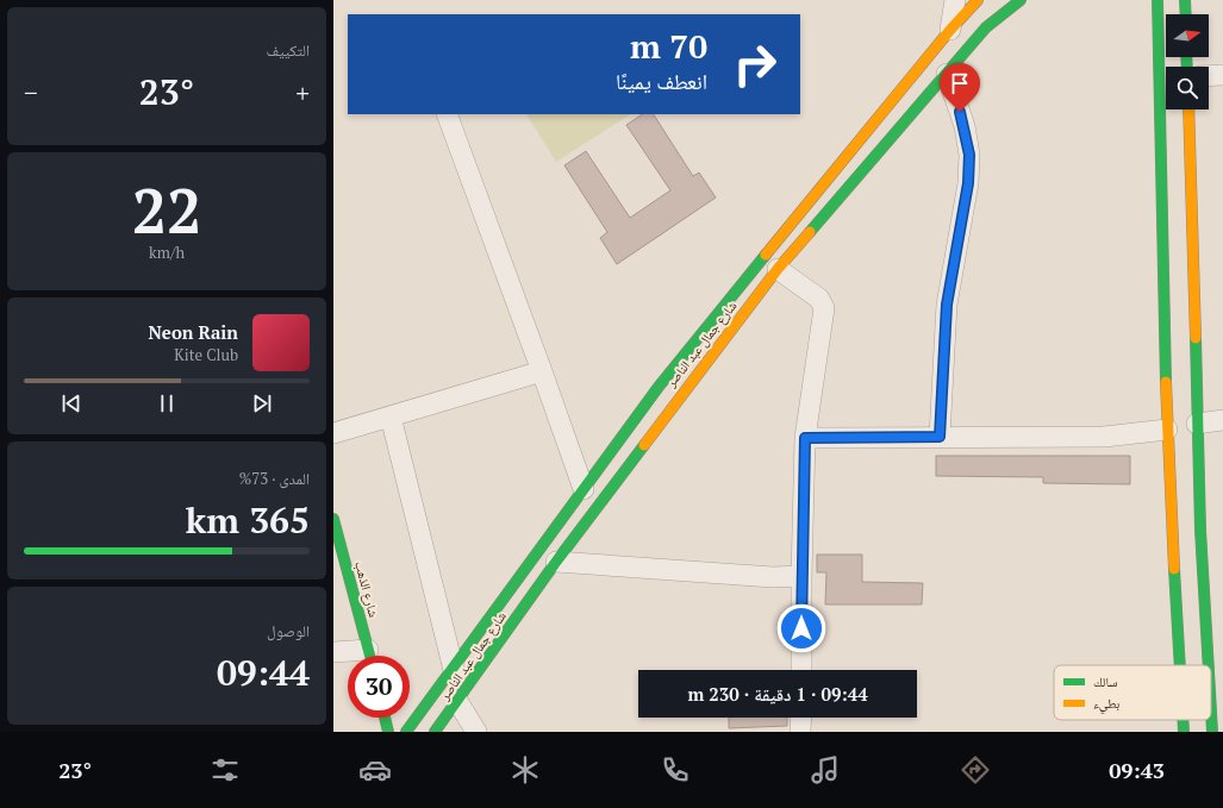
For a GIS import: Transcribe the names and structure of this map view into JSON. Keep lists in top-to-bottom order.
{
  "streets": {
    "main road": ["شارع جمال عبد الناصر", "شارع الذهب"]
  },
  "legend": ["سالك", "بطيء"],
  "north": "right",
  "page": {
    "tile": [
      "التكييف",
      ["22", "km/h"],
      ["المدى · 73%", "365 km"],
      ["الوصول", "09:44"]
    ],
    "turn": ["70 m", "انعطف يمينًا"],
    "heat": ["−", "23°", "+"],
    "song": ["Neon Rain", "Kite Club"],
    "limit": "30",
    "trip": "09:44 · 1 دقيقة · 230 m",
    "tabs": ["09:43", "23°"]
  }
}
